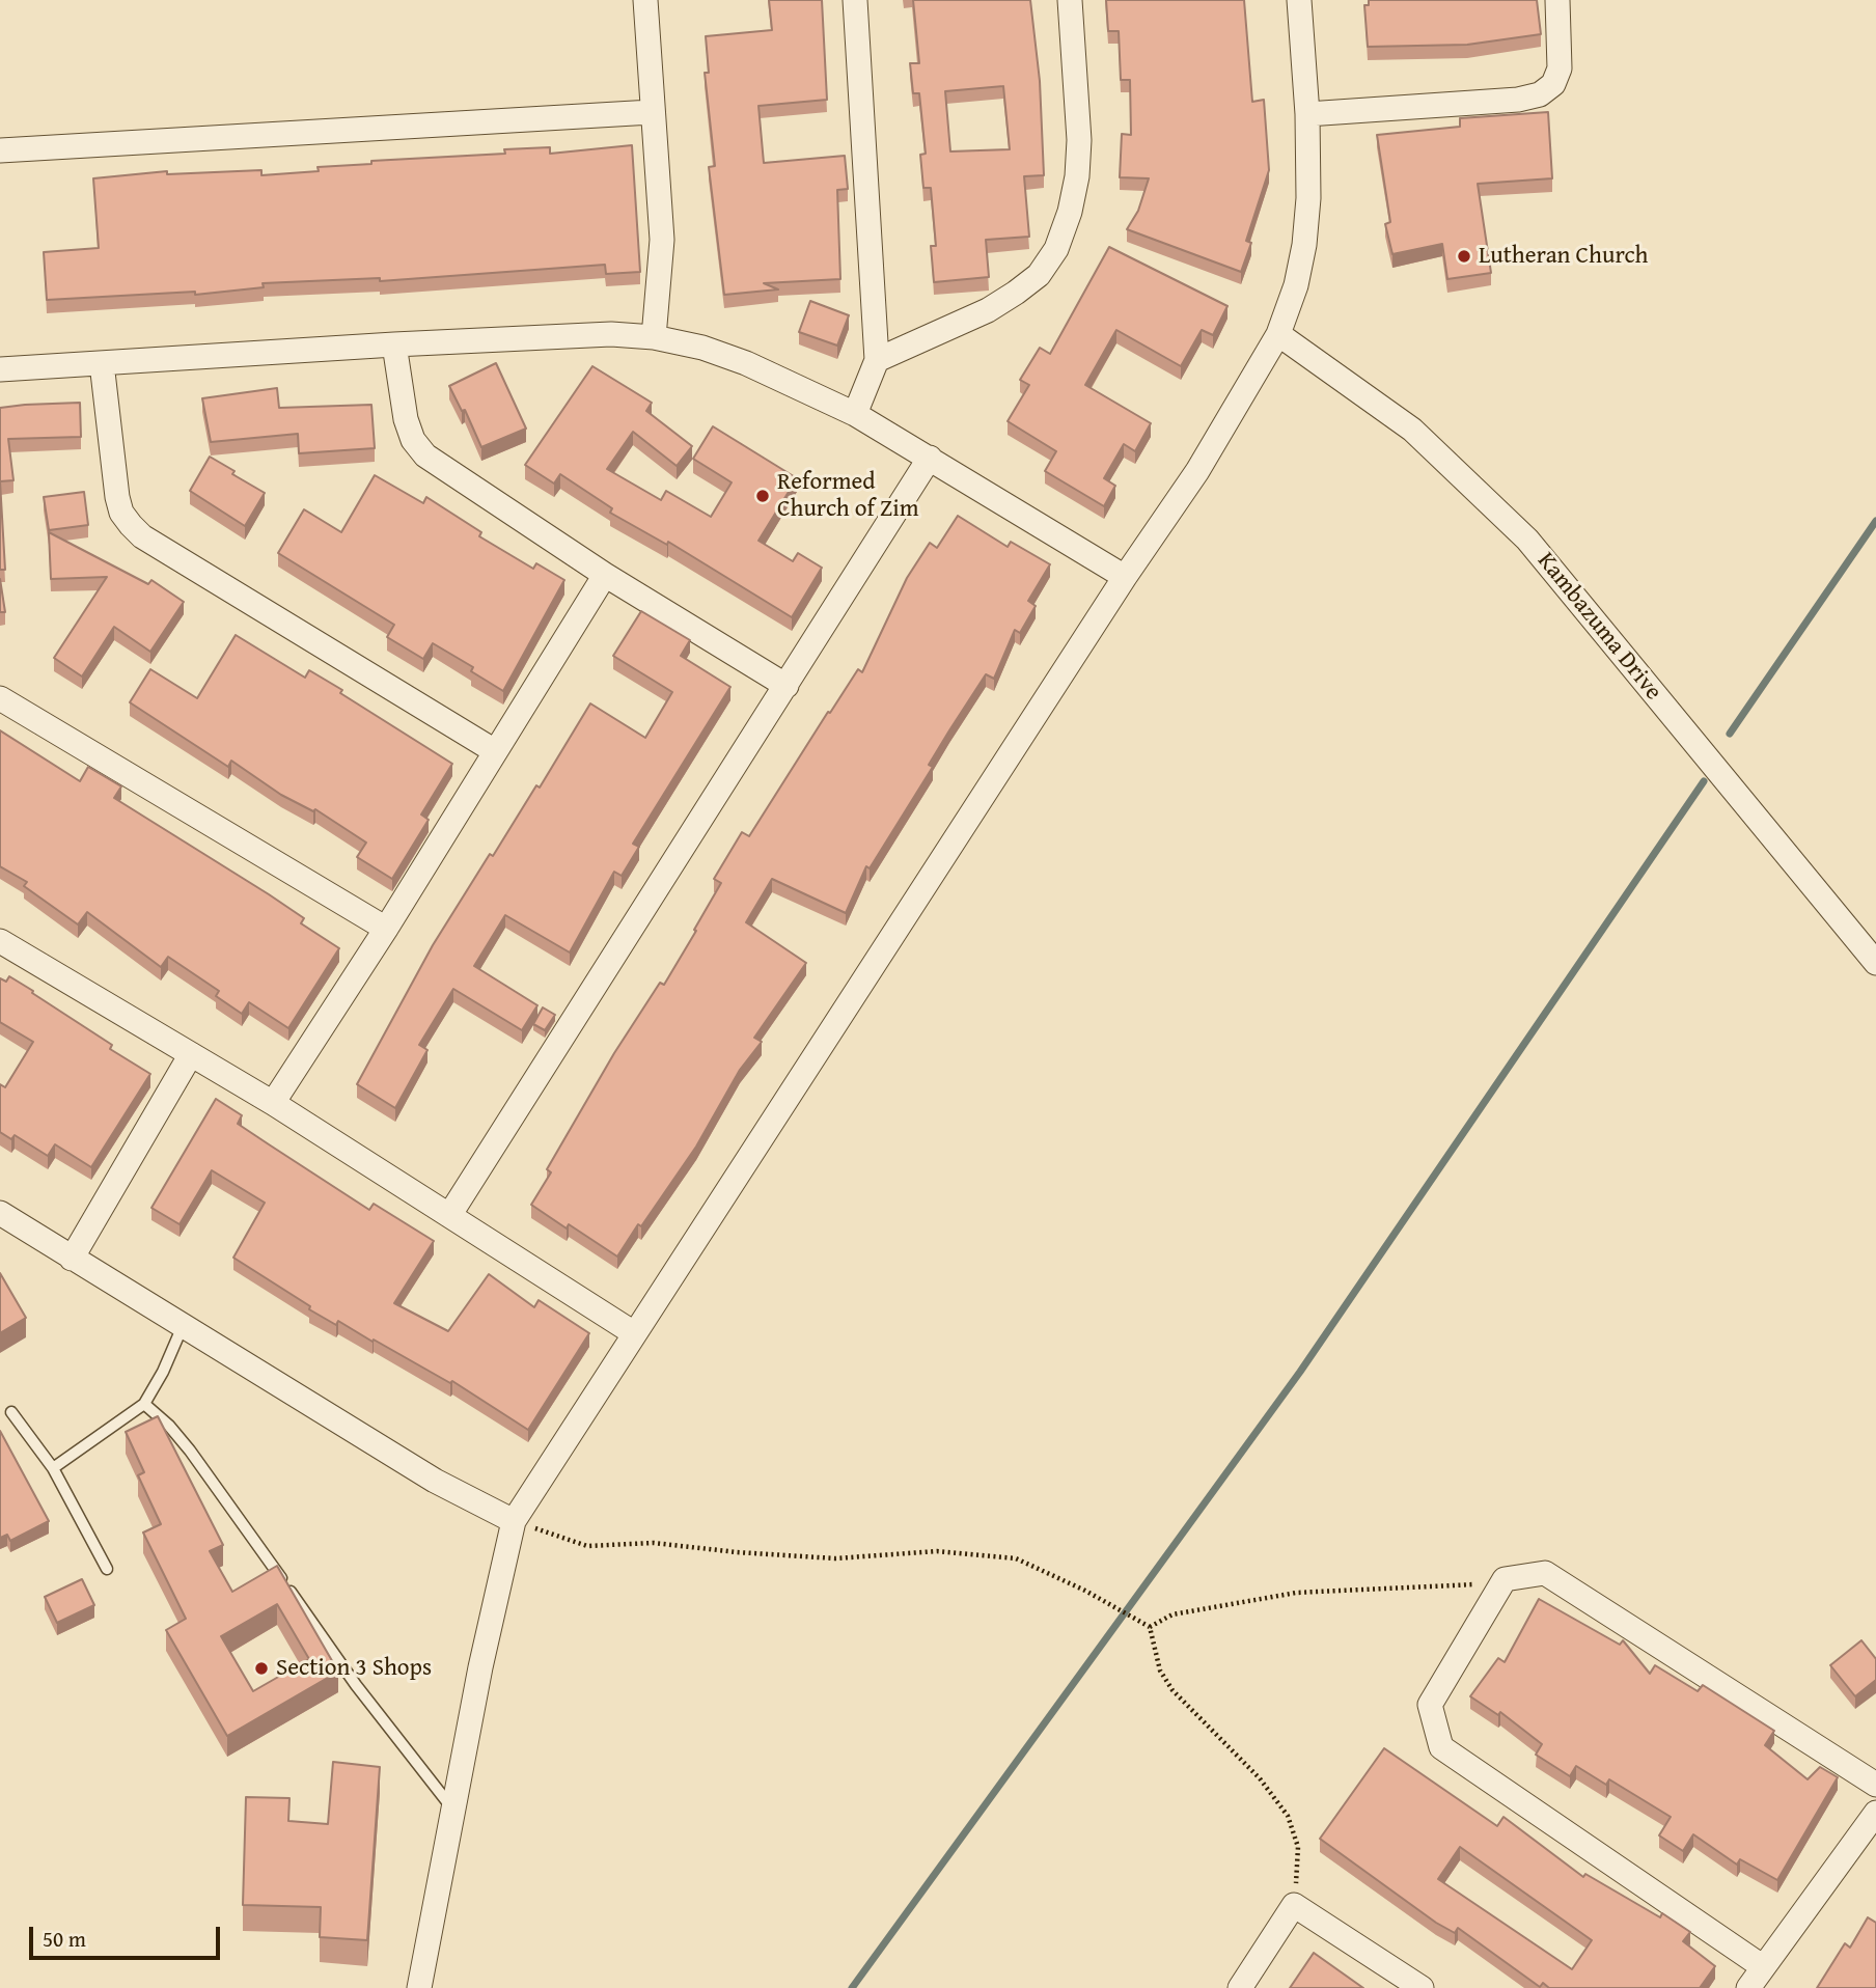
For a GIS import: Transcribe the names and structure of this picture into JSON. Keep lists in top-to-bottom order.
{
  "streets": {
    "street": ["Kambazuma Drive"]
  },
  "places": ["Lutheran Church", "Reformed Church of Zim", "Section 3 Shops"],
  "scale_bar": "50 m"
}
